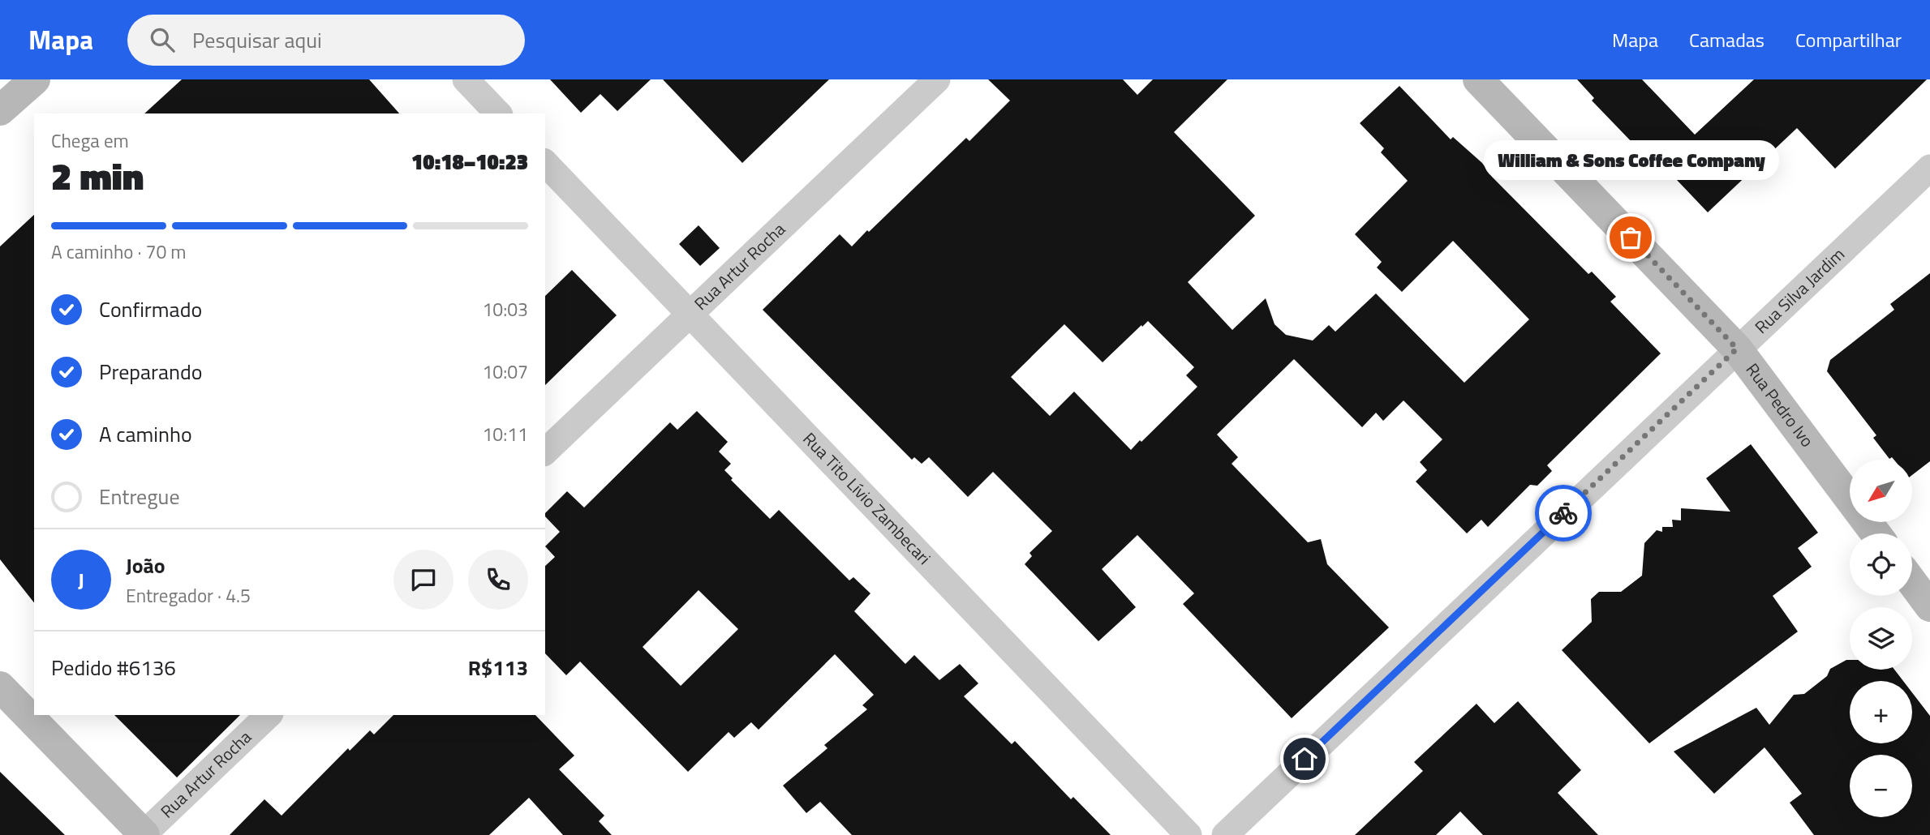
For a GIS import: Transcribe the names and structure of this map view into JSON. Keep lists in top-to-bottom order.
{
  "streets": {
    "street": [
      "Rua Artur Rocha",
      "Rua Silva Jardim",
      "Rua Pedro Ivo",
      "Rua Tito Lívio Zambecari"
    ]
  },
  "crossings": [
    ["Rua Artur Rocha", "Rua Tito Lívio Zambecari"],
    ["Rua Silva Jardim", "Rua Pedro Ivo"]
  ],
  "places": ["William & Sons Coffee Company"],
  "north": "bottom left",
  "page": {
    "header": "Mapa",
    "search": "Pesquisar aqui",
    "nav": ["Mapa", "Camadas", "Compartilhar"],
    "heading": ["2 min", "Chega em", "10:18–10:23"],
    "panel": [
      "João",
      "Entregador · 4.5",
      "Pedido #6136",
      "R$113"
    ],
    "bubble": "William & Sons Coffee Company",
    "bar": "A caminho · 70 m",
    "list": [
      ["Confirmado", "10:03"],
      ["Preparando", "10:07"],
      ["A caminho", "10:11"],
      "Entregue"
    ],
    "map_buttons": ["+", "−"],
    "round": "J"
  }
}
